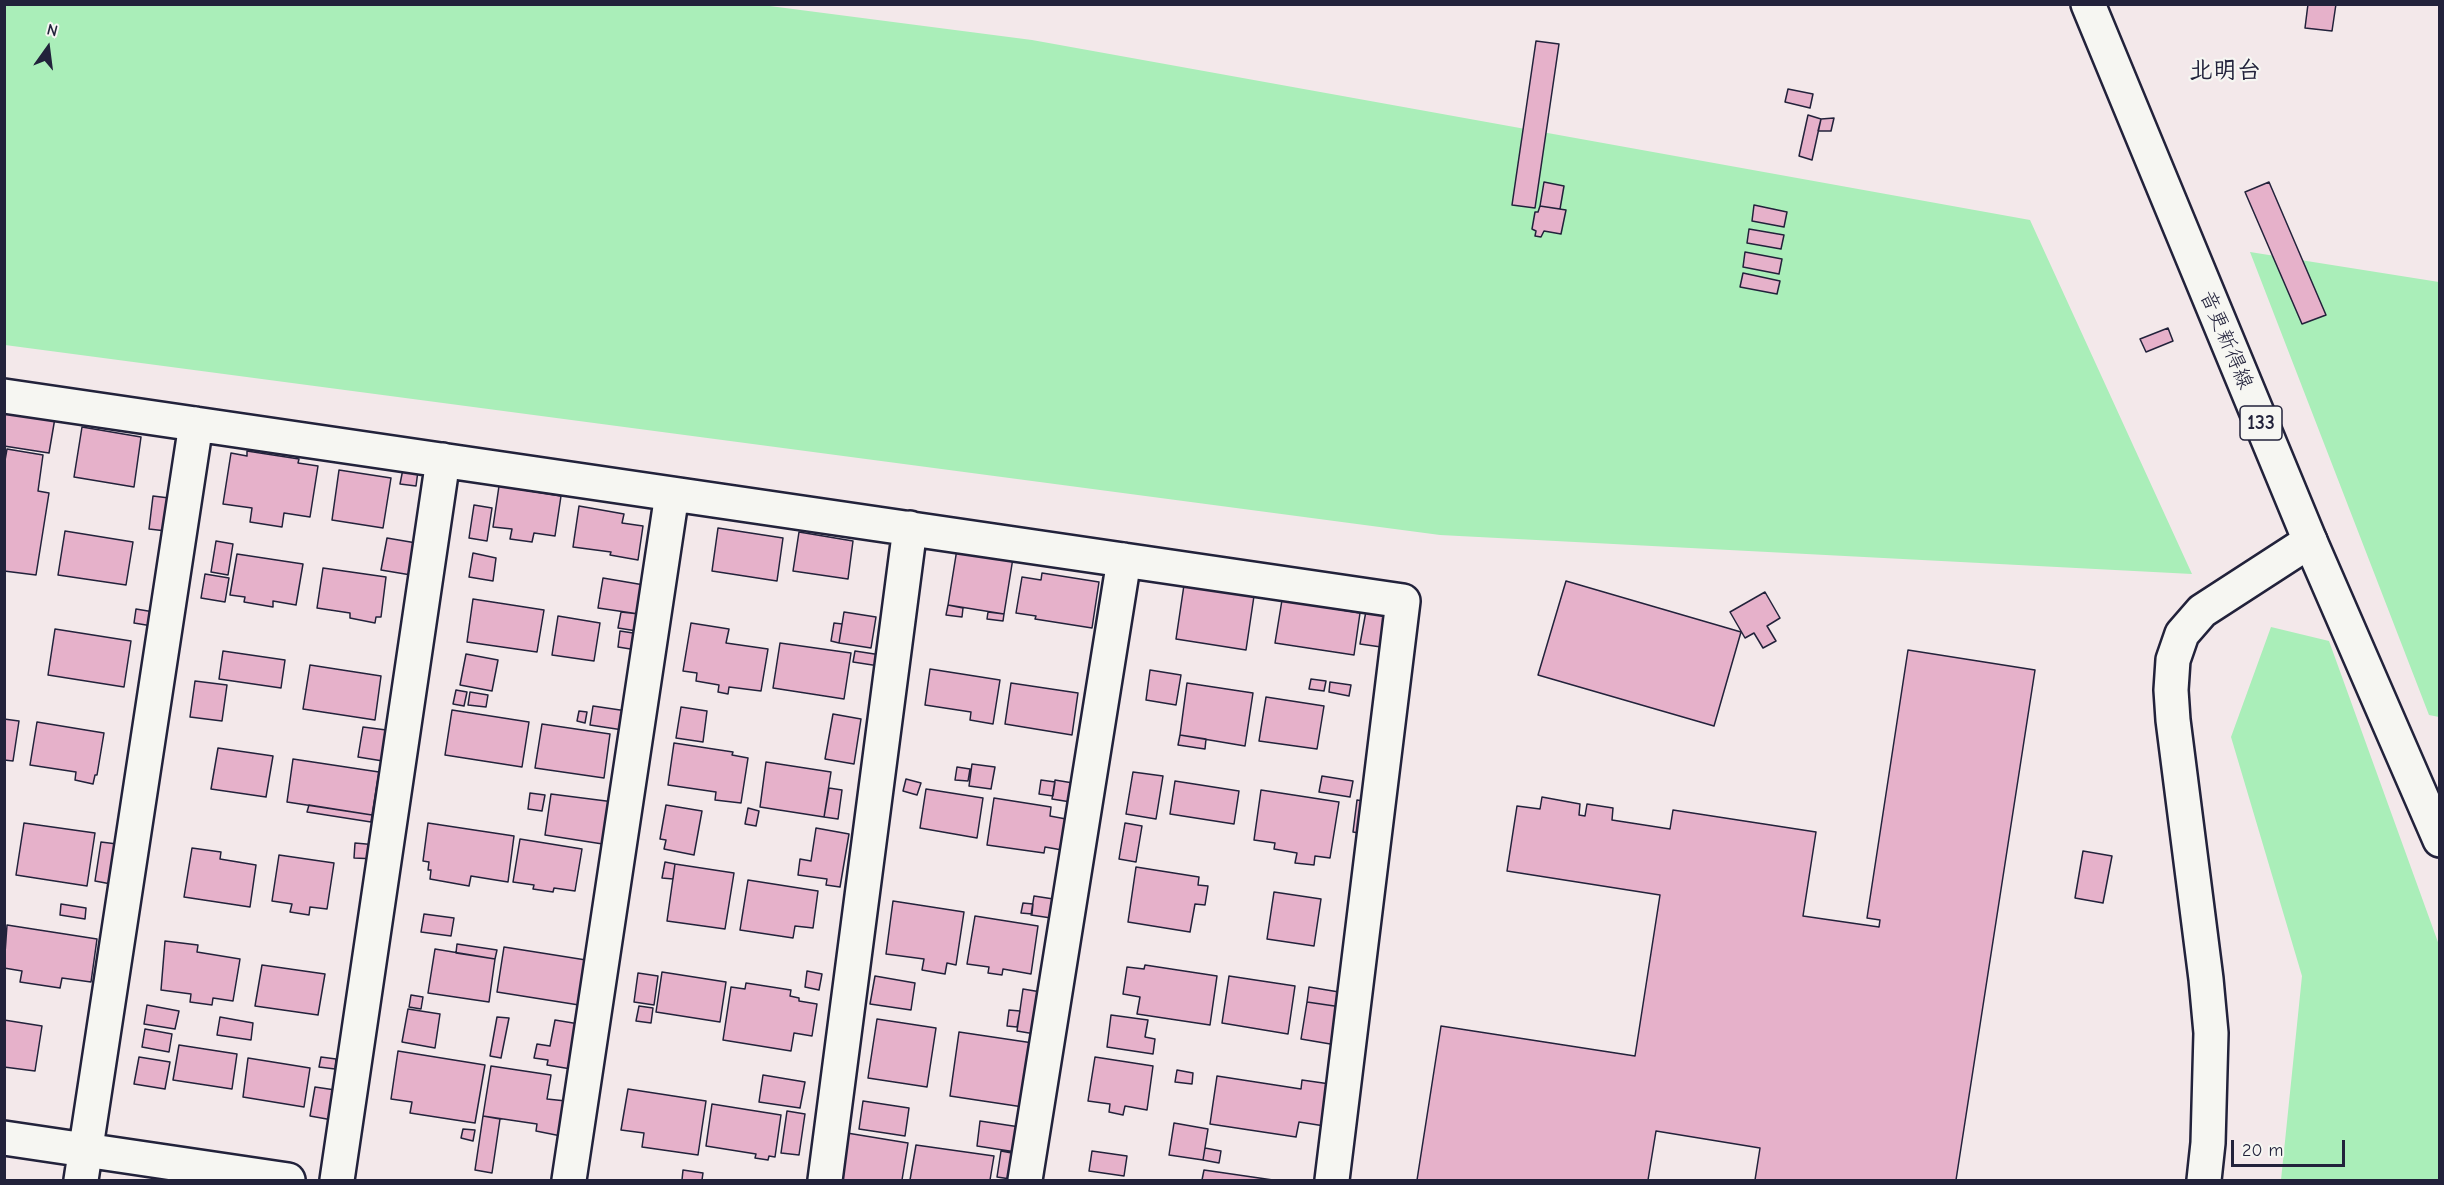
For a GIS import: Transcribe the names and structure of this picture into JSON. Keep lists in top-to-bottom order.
{
  "streets": {
    "street": ["音更新得線", "133"]
  },
  "districts": ["北明台"],
  "scale_bar": "20 m",
  "north": "top"
}
